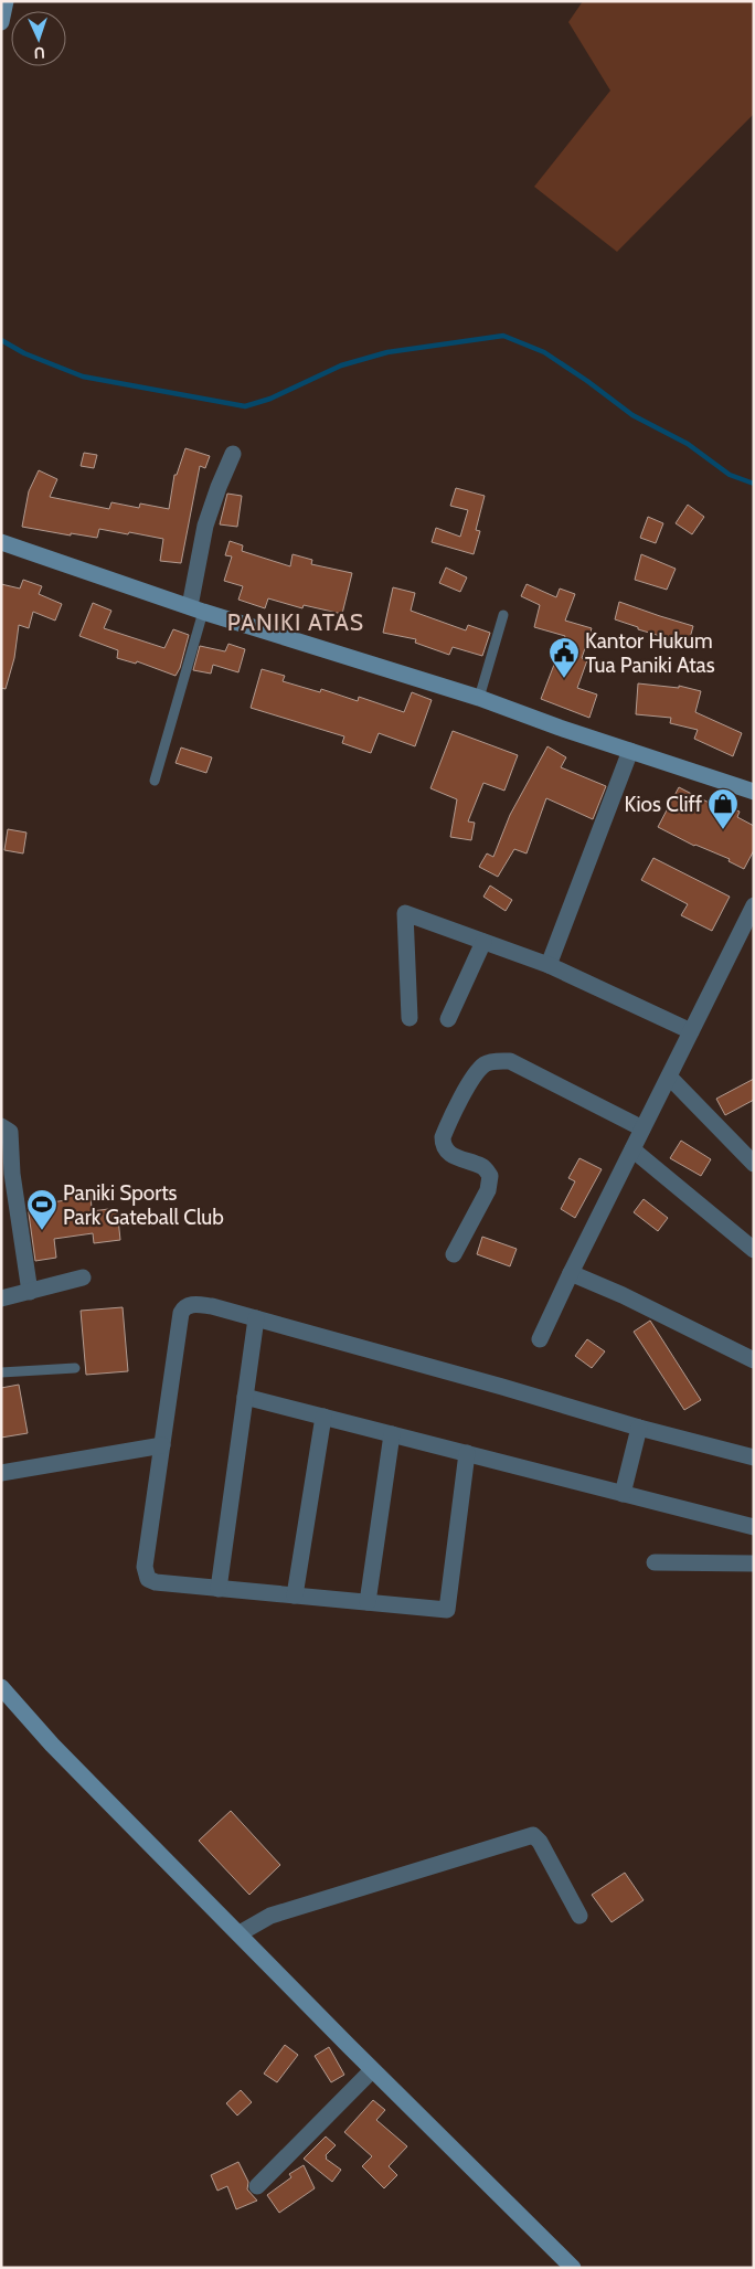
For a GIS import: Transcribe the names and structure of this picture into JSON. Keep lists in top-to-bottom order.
{
  "districts": ["PANIKI ATAS"],
  "places": {
    "public building": ["Kantor Hukum Tua Paniki Atas"],
    "shop": ["Kios Cliff"],
    "sports": ["Paniki Sports Park Gateball Club"]
  },
  "north": "bottom"
}
